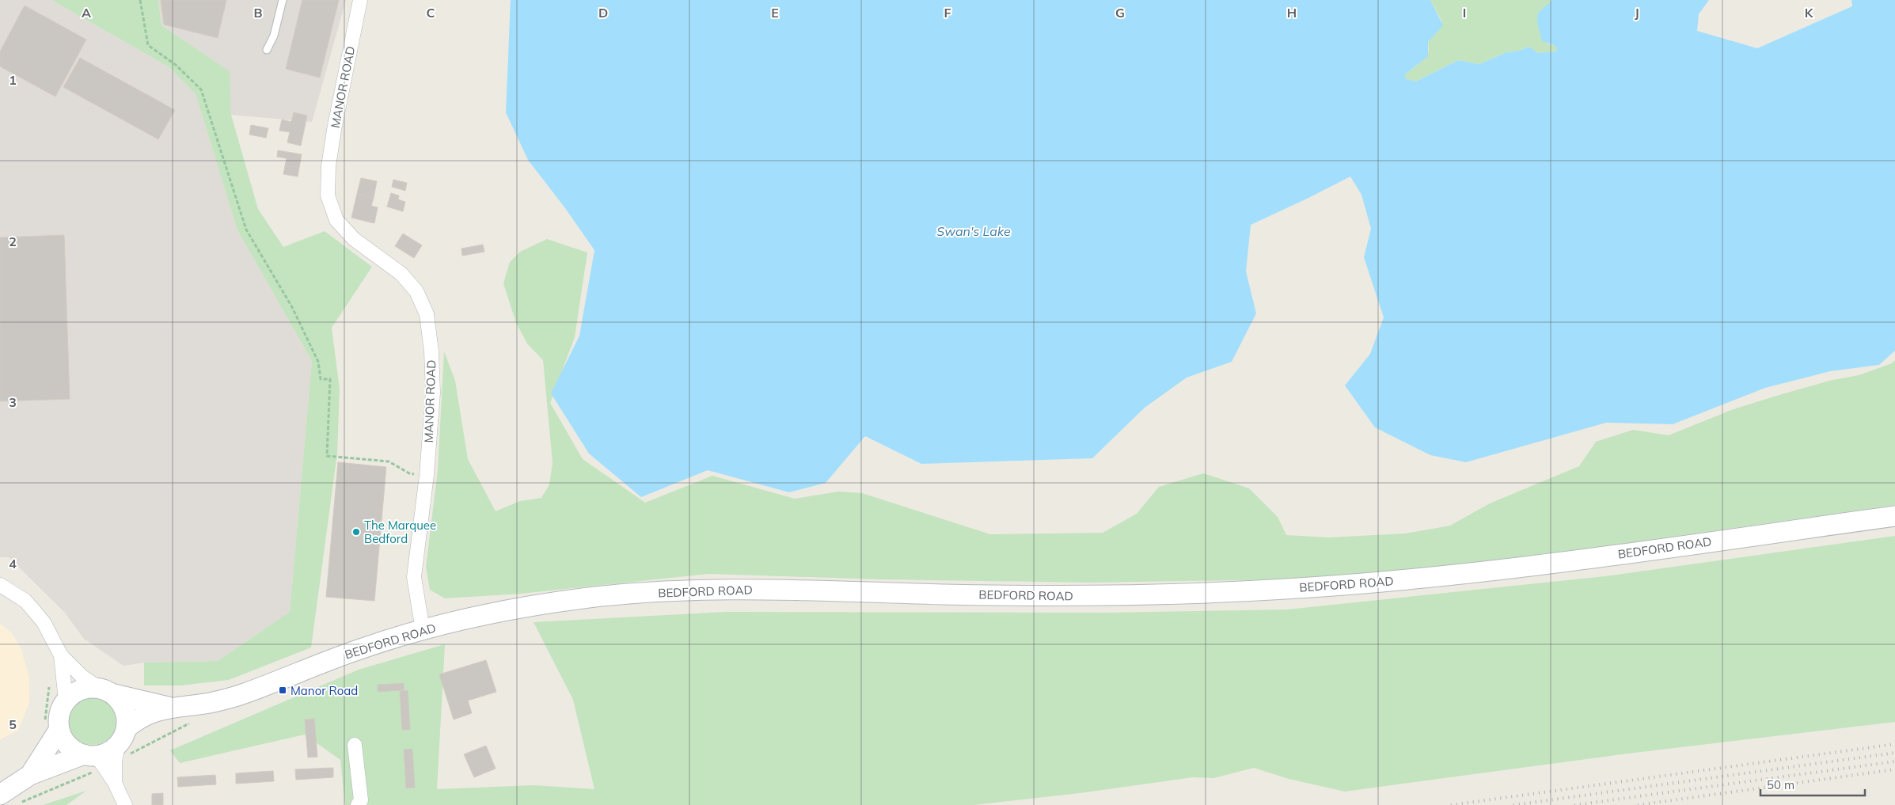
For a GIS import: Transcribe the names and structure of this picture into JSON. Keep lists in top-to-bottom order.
{
  "streets": {
    "main road": ["BEDFORD ROAD"],
    "street": ["MANOR ROAD"]
  },
  "crossings": [
    ["MANOR ROAD", "BEDFORD ROAD"]
  ],
  "water": ["Swan's Lake"],
  "places": {
    "other": ["The Marquee Bedford"],
    "transit": ["Manor Road"]
  },
  "scale_bar": "50 m",
  "grid": {
    "columns": [
      "A",
      "B",
      "C",
      "D",
      "E",
      "F",
      "G",
      "H",
      "I",
      "J",
      "K"
    ],
    "rows": [
      "1",
      "2",
      "3",
      "4",
      "5"
    ]
  }
}
